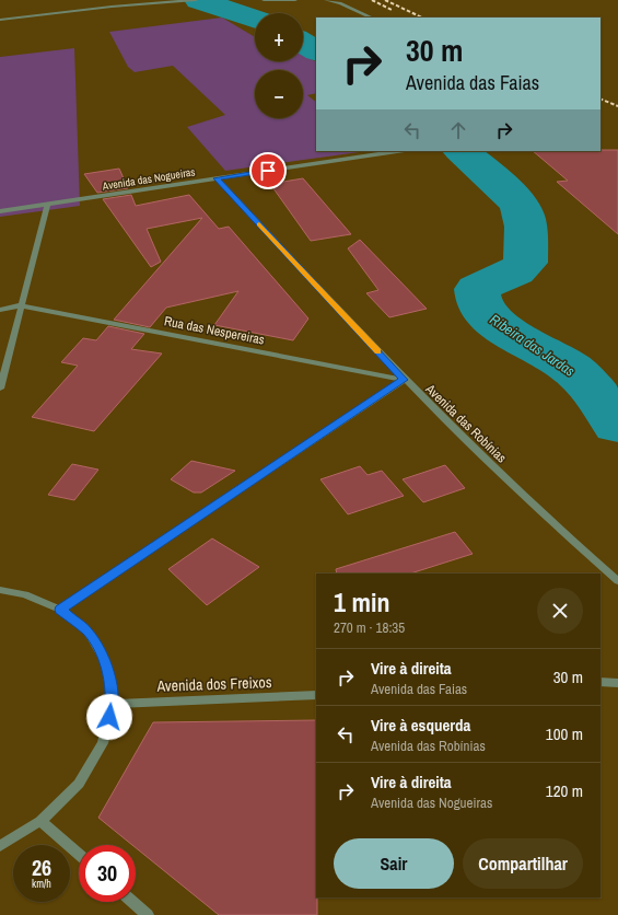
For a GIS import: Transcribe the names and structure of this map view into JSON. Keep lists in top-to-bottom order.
{
  "streets": {
    "street": [
      "Avenida das Nogueiras",
      "Rua das Nespereiras",
      "Avenida das Robínias",
      "Avenida dos Freixos"
    ]
  },
  "crossings": [
    ["Avenida das Nogueiras", "Avenida das Robínias"],
    ["Rua das Nespereiras", "Avenida das Robínias"]
  ],
  "water": ["Ribeira das Jardas"],
  "page": {
    "map_buttons": ["+", "−"],
    "turn": ["30 m", "Avenida das Faias"],
    "heading": ["1 min", "270 m · 18:35"],
    "list": [
      {
        "name": "Vire à direita",
        "note": "Avenida das Faias",
        "value": "30 m"
      },
      {
        "name": "Vire à esquerda",
        "note": "Avenida das Robínias",
        "value": "100 m"
      },
      {
        "name": "Vire à direita",
        "note": "Avenida das Nogueiras",
        "value": "120 m"
      }
    ],
    "buttons": ["Sair", "Compartilhar"],
    "speed": "26 km/h",
    "limit": "30"
  }
}
